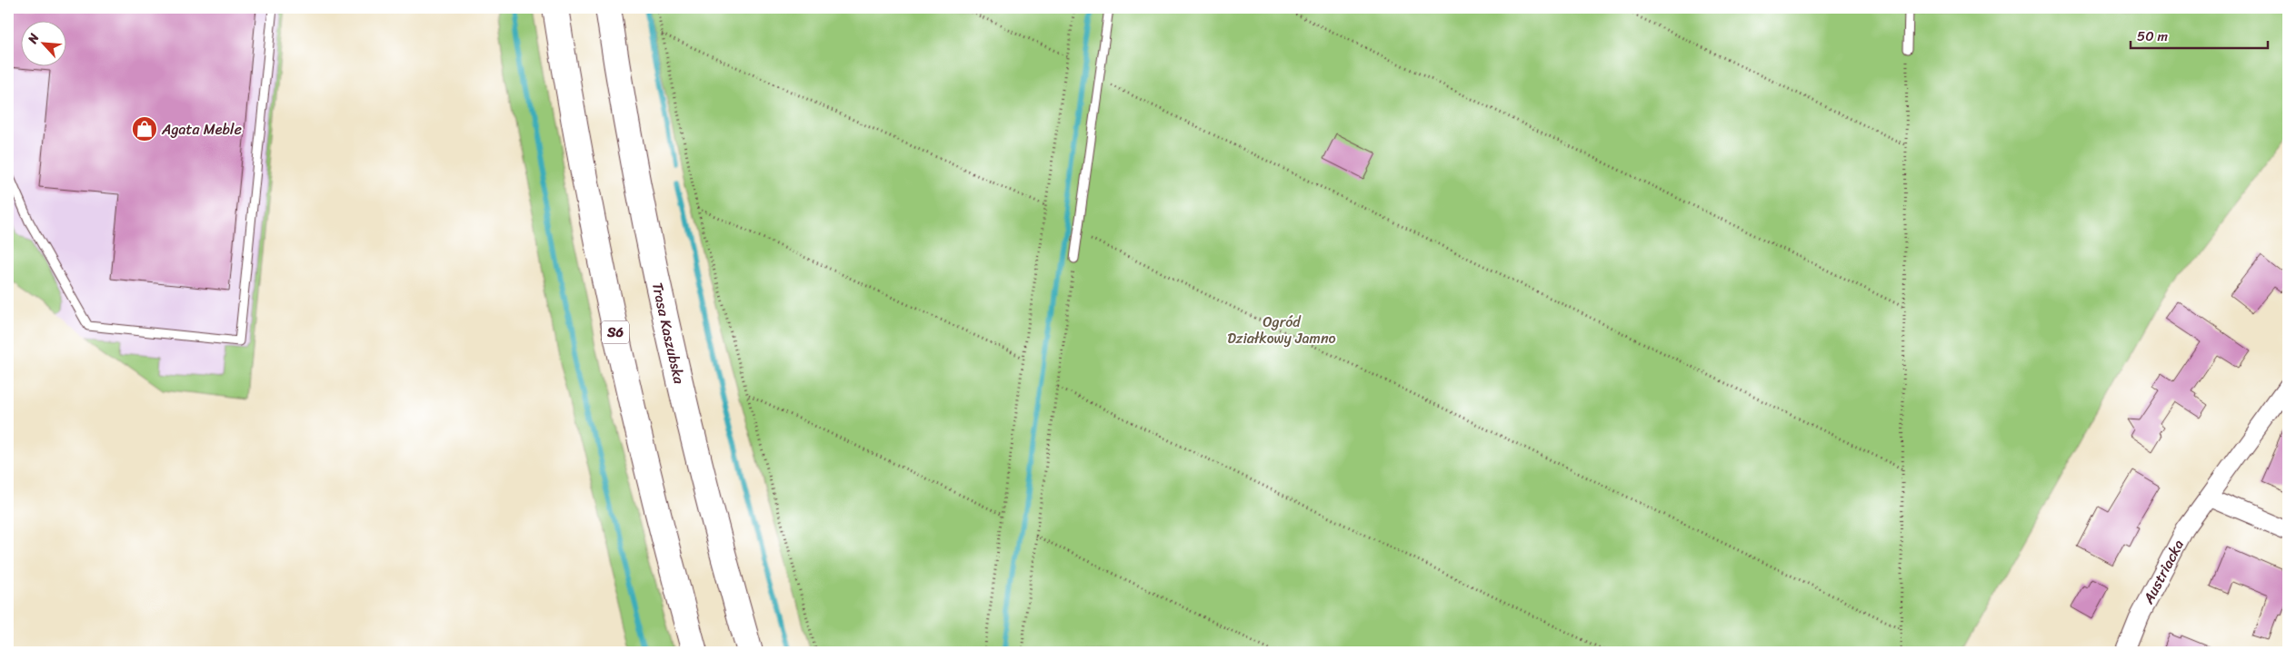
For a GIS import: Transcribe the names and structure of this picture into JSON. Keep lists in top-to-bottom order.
{
  "streets": {
    "highway": ["S6", "Trasa Kaszubska"],
    "street": ["Austriacka"]
  },
  "parks": ["Ogród Działkowy Jamno"],
  "places": {
    "shop": ["Agata Meble"]
  },
  "scale_bar": "50 m",
  "north": "top left"
}
